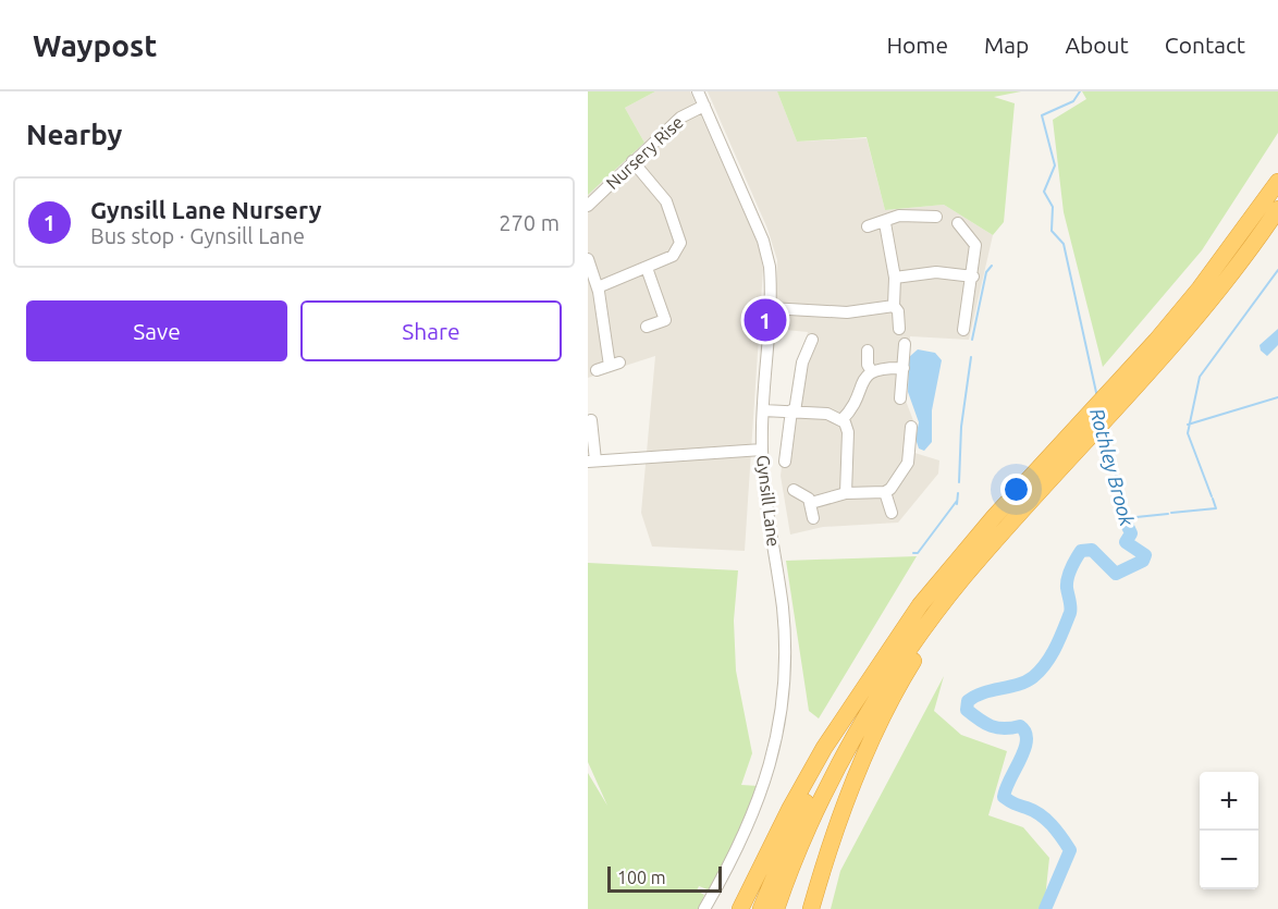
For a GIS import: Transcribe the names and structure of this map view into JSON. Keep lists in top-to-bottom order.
{
  "streets": {
    "street": ["Nursery Rise", "Gynsill Lane"]
  },
  "crossings": [
    ["Nursery Rise", "Gynsill Lane"]
  ],
  "water": ["Rothley Brook"],
  "scale_bar": "100 m",
  "page": {
    "header": "Waypost",
    "nav": [
      "Home",
      "Map",
      "About",
      "Contact"
    ],
    "heading": "Nearby",
    "list": [
      {
        "mark": "1",
        "name": "Gynsill Lane Nursery",
        "note": "Bus stop · Gynsill Lane",
        "value": "270 m"
      }
    ],
    "buttons": ["Save", "Share"],
    "pins": "1",
    "map_buttons": ["+", "−"],
    "scale": "100 m"
  }
}
